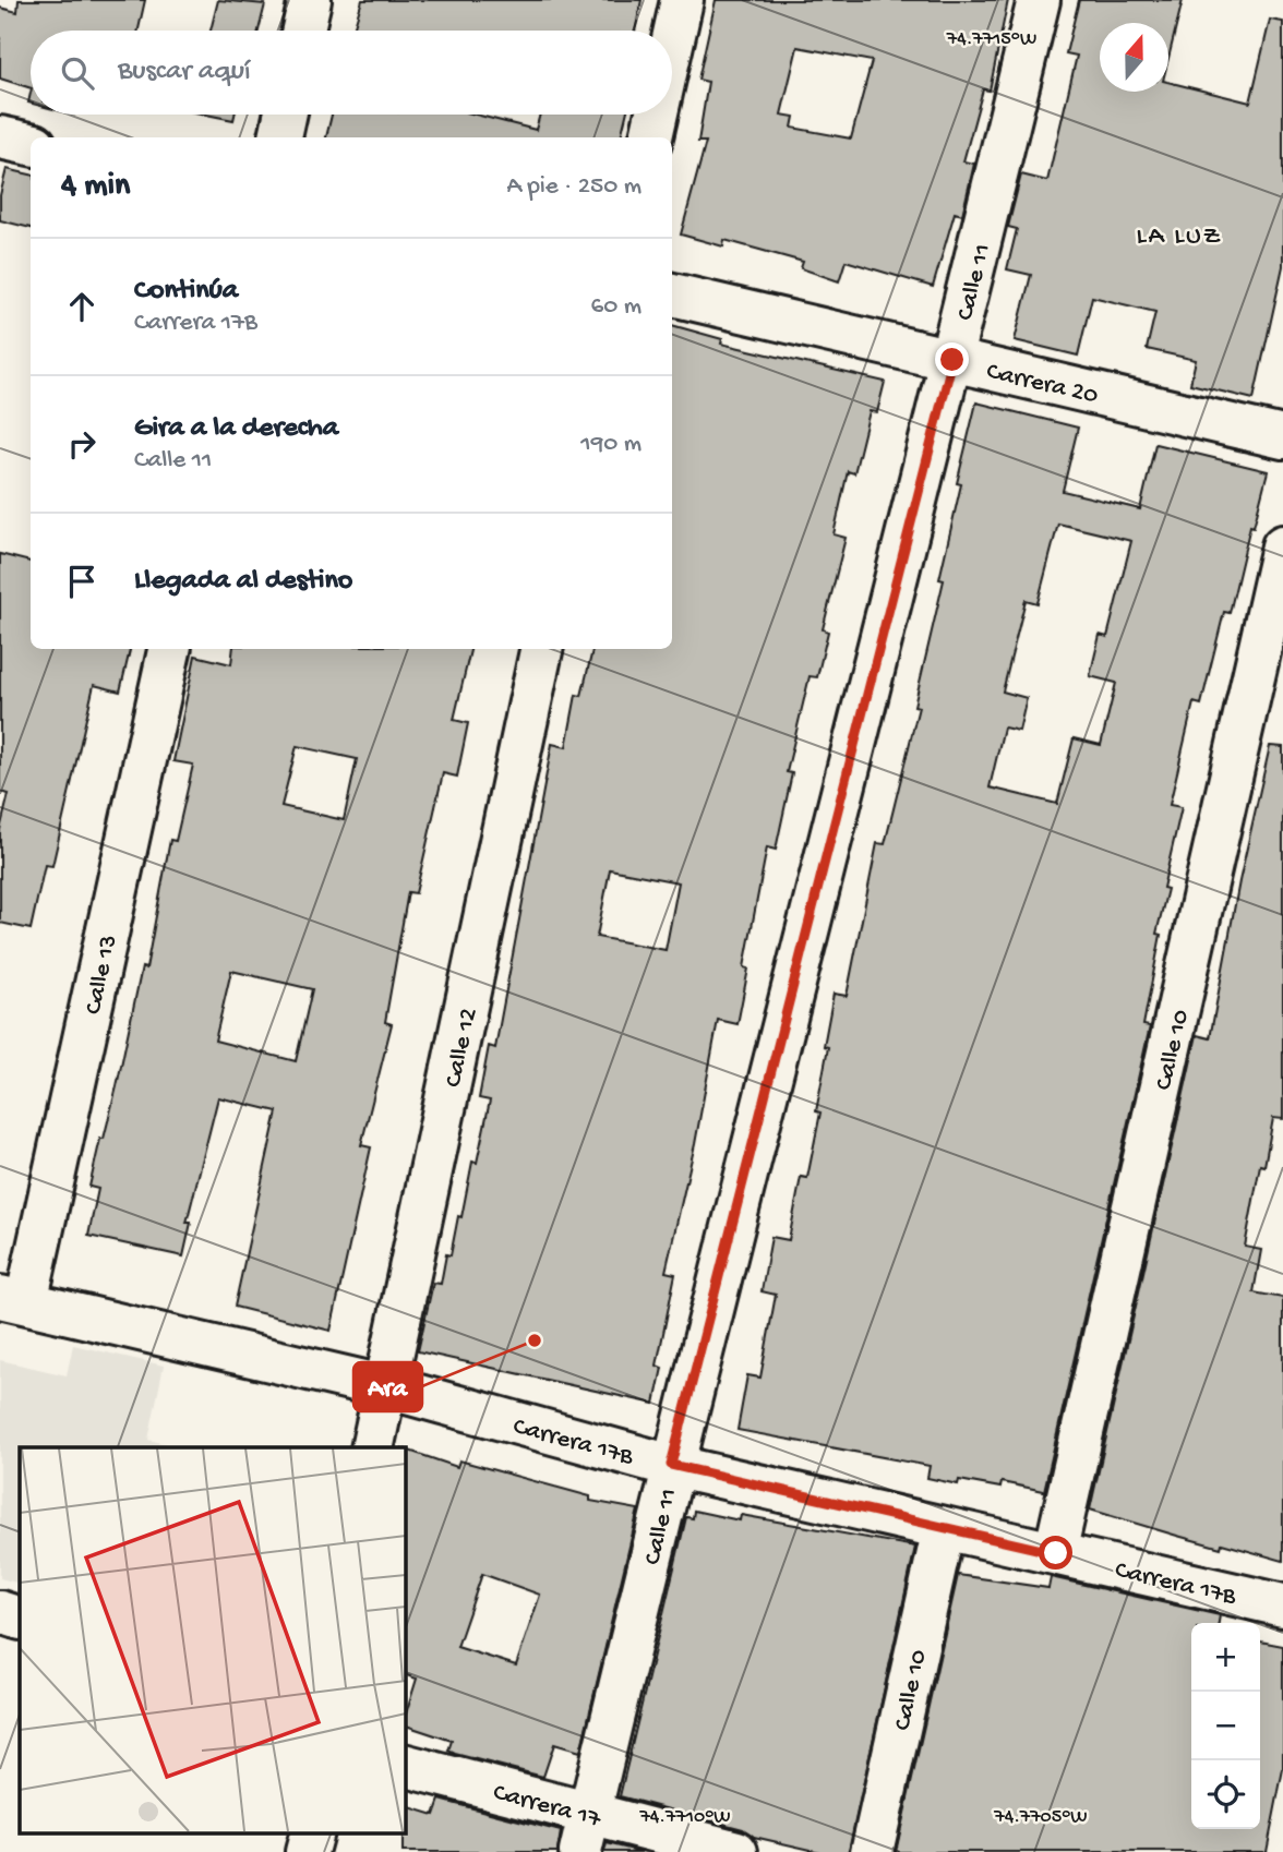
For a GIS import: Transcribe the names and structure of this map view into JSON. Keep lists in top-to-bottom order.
{
  "streets": {
    "street": [
      "Calle 11",
      "Carrera 20",
      "Calle 13",
      "Calle 12",
      "Calle 10",
      "Carrera 17B",
      "Carrera 17"
    ]
  },
  "crossings": [
    ["Calle 11", "Carrera 20"],
    ["Calle 11", "Carrera 17B"],
    ["Calle 11", "Carrera 17"],
    ["Calle 13", "Carrera 17B"],
    ["Calle 12", "Carrera 17B"],
    ["Calle 10", "Carrera 17B"]
  ],
  "districts": ["LA LUZ"],
  "places": ["Ara"],
  "north": "top",
  "page": {
    "search": "Buscar aquí",
    "heading": ["4 min", "A pie · 250 m"],
    "list": [
      ["Continúa", "Carrera 17B", "60 m"],
      ["Gira a la derecha", "Calle 11", "190 m"],
      "Llegada al destino"
    ],
    "map_buttons": ["+", "−"]
  },
  "coordinates": ["74.7715°W", "74.7710°W", "74.7705°W"]
}
